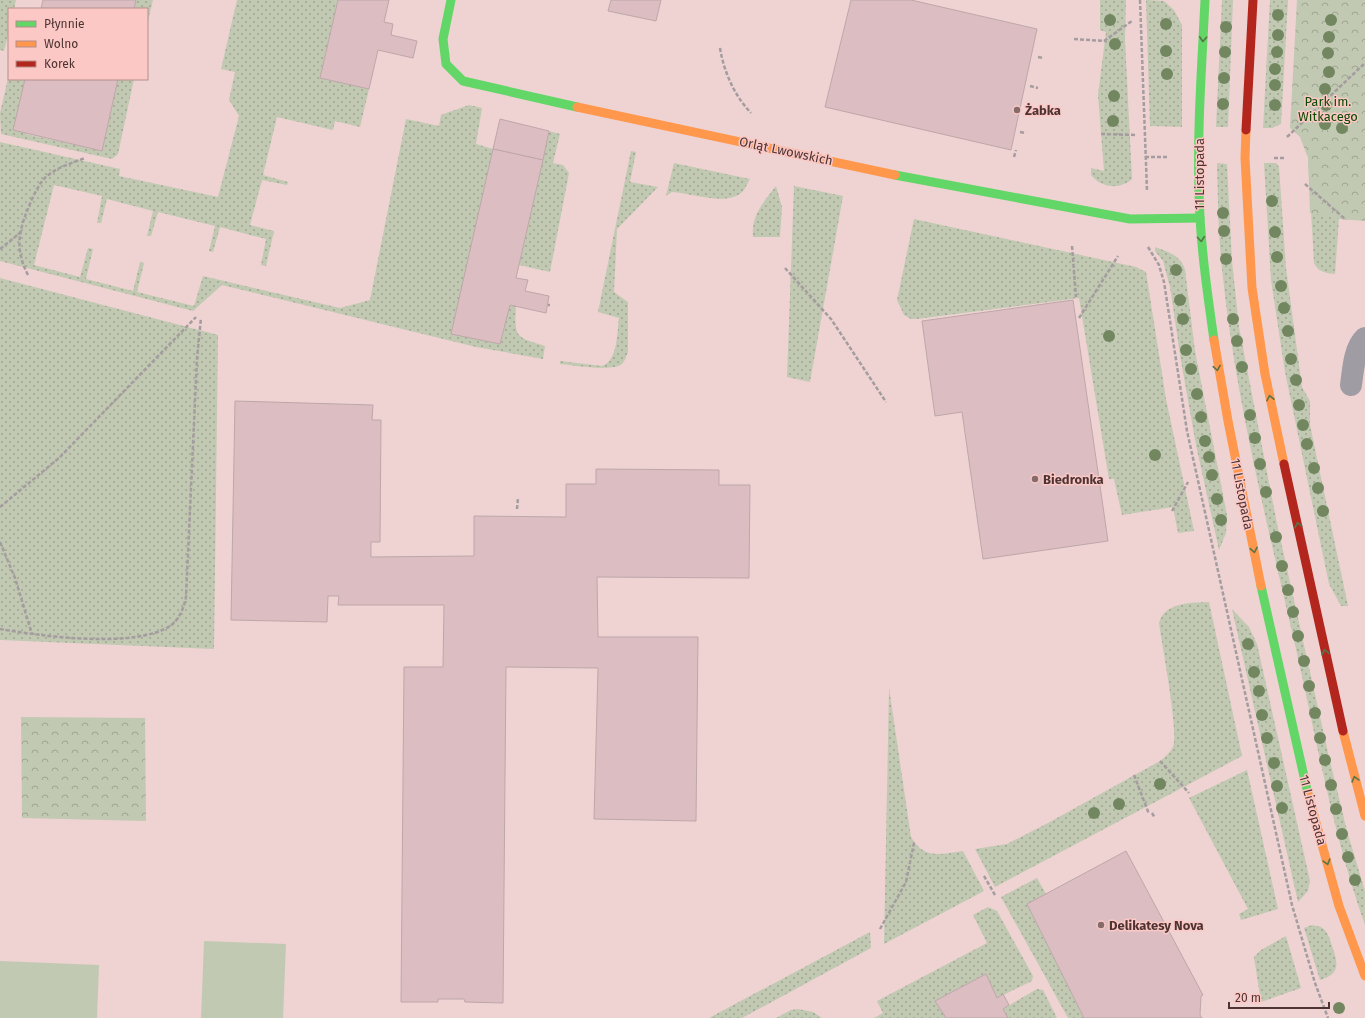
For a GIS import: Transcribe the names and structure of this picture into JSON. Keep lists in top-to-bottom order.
{
  "streets": {
    "main road": ["Orląt Lwowskich", "11 Listopada"]
  },
  "crossings": [
    ["Orląt Lwowskich", "11 Listopada"]
  ],
  "parks": ["Park im. Witkacego"],
  "places": ["Żabka", "Biedronka", "Delikatesy Nova"],
  "legend": ["Płynnie", "Wolno", "Korek"],
  "scale_bar": "20 m"
}
